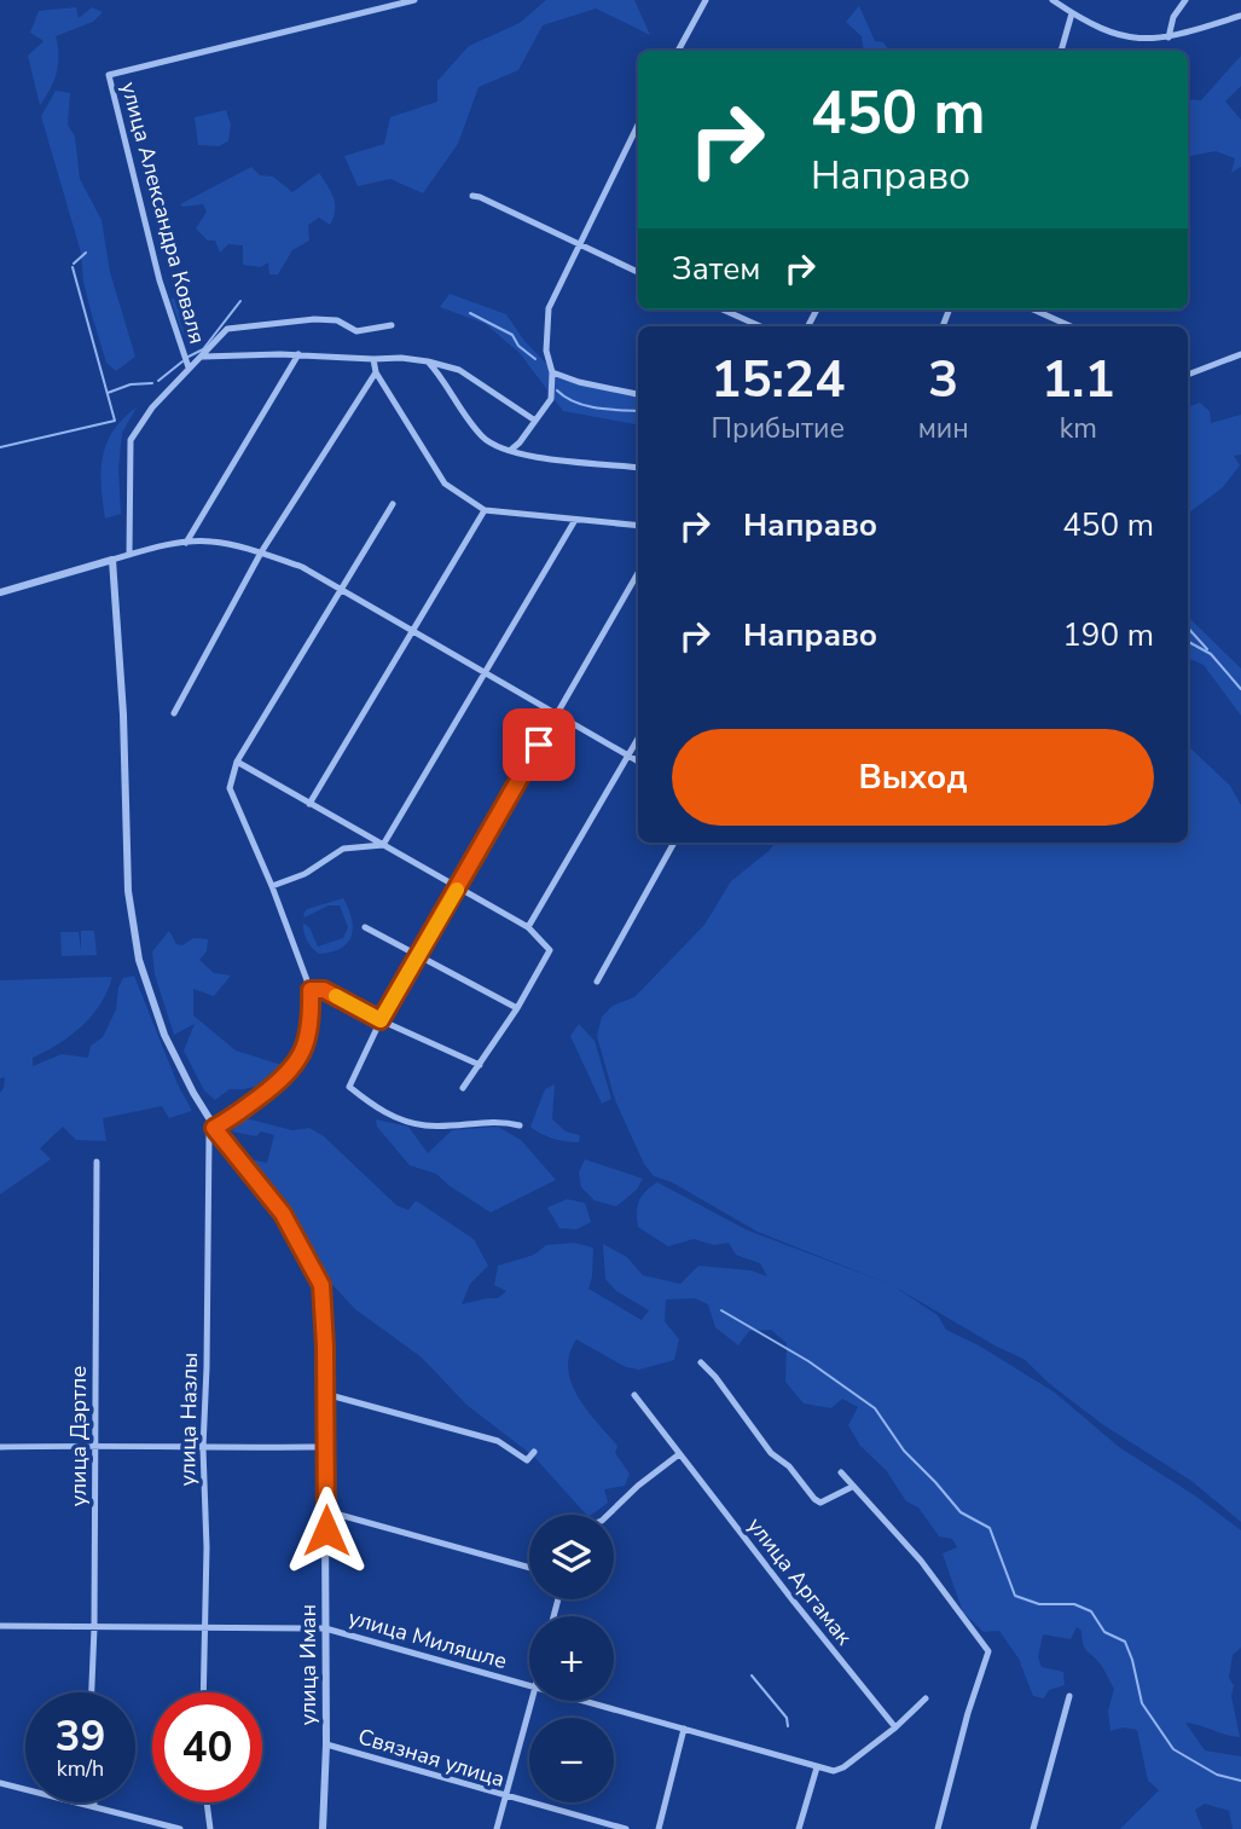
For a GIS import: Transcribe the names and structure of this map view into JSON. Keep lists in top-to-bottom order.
{
  "streets": {
    "street": [
      "улица Александра Коваля",
      "улица Назлы",
      "улица Дэртле",
      "улица Аргамак",
      "улица Миляшле",
      "улица Иман",
      "Связная улица"
    ]
  },
  "crossings": [
    ["улица Назлы", "улица Миляшле"],
    ["улица Назлы", "улица Иман"],
    ["улица Дэртле", "улица Миляшле"],
    ["улица Аргамак", "улица Миляшле"],
    ["улица Миляшле", "улица Иман"],
    ["улица Иман", "Связная улица"]
  ],
  "page": {
    "turn": ["450 m", "Направо"],
    "then": "Затем",
    "eta": [
      "15:24",
      "Прибытие",
      "3",
      "мин",
      "1.1",
      "km"
    ],
    "list": [
      {
        "name": "Направо",
        "value": "450 m"
      },
      {
        "name": "Направо",
        "value": "190 m"
      }
    ],
    "buttons": "Выход",
    "map_buttons": ["+", "−"],
    "speed": "39 km/h",
    "limit": "40"
  }
}
